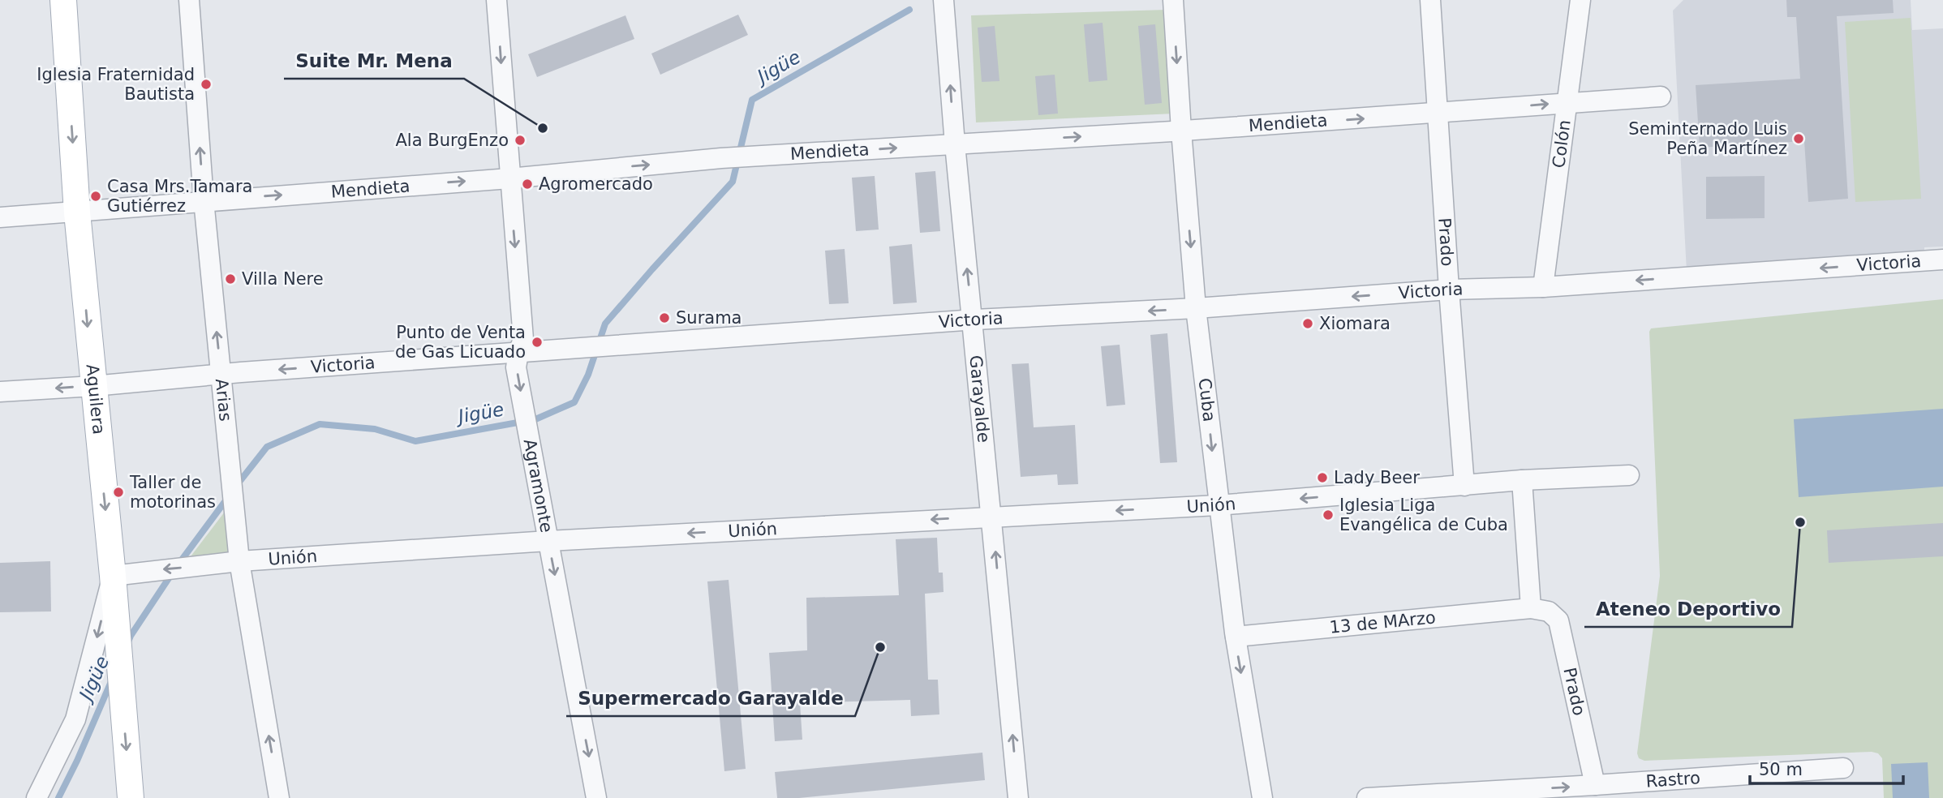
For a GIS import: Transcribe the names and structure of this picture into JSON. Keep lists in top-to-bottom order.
{
  "streets": {
    "main road": ["Aguilera"],
    "street": [
      "Mendieta",
      "Colón",
      "Prado",
      "Victoria",
      "Garayalde",
      "Arias",
      "Cuba",
      "Agramonte",
      "Unión",
      "13 de MArzo",
      "Rastro"
    ]
  },
  "crossings": [
    ["Mendieta", "Colón"],
    ["Mendieta", "Prado"],
    ["Mendieta", "Aguilera"],
    ["Mendieta", "Garayalde"],
    ["Mendieta", "Arias"],
    ["Mendieta", "Cuba"],
    ["Mendieta", "Agramonte"],
    ["Colón", "Victoria"],
    ["Prado", "Victoria"],
    ["Prado", "Unión"],
    ["Prado", "13 de MArzo"],
    ["Prado", "Rastro"],
    ["Victoria", "Aguilera"],
    ["Victoria", "Garayalde"],
    ["Victoria", "Arias"],
    ["Victoria", "Cuba"],
    ["Victoria", "Agramonte"],
    ["Aguilera", "Unión"],
    ["Garayalde", "Unión"],
    ["Arias", "Unión"],
    ["Cuba", "Unión"],
    ["Cuba", "13 de MArzo"],
    ["Agramonte", "Unión"]
  ],
  "one_way": [
    "Mendieta",
    "Victoria",
    "Aguilera",
    "Garayalde",
    "Arias",
    "Cuba",
    "Agramonte",
    "Unión",
    "Rastro"
  ],
  "water": ["Jigüe"],
  "places": [
    "Iglesia Fraternidad Bautista",
    "Suite Mr. Mena",
    "Seminternado Luis Peña Martínez",
    "Ala BurgEnzo",
    "Agromercado",
    "Casa Mrs.Tamara Gutiérrez",
    "Villa Nere",
    "Surama",
    "Xiomara",
    "Punto de Venta de Gas Licuado",
    "Lady Beer",
    "Taller de motorinas",
    "Iglesia Liga Evangélica de Cuba",
    "Ateneo Deportivo",
    "Supermercado Garayalde"
  ],
  "scale_bar": "50 m"
}
